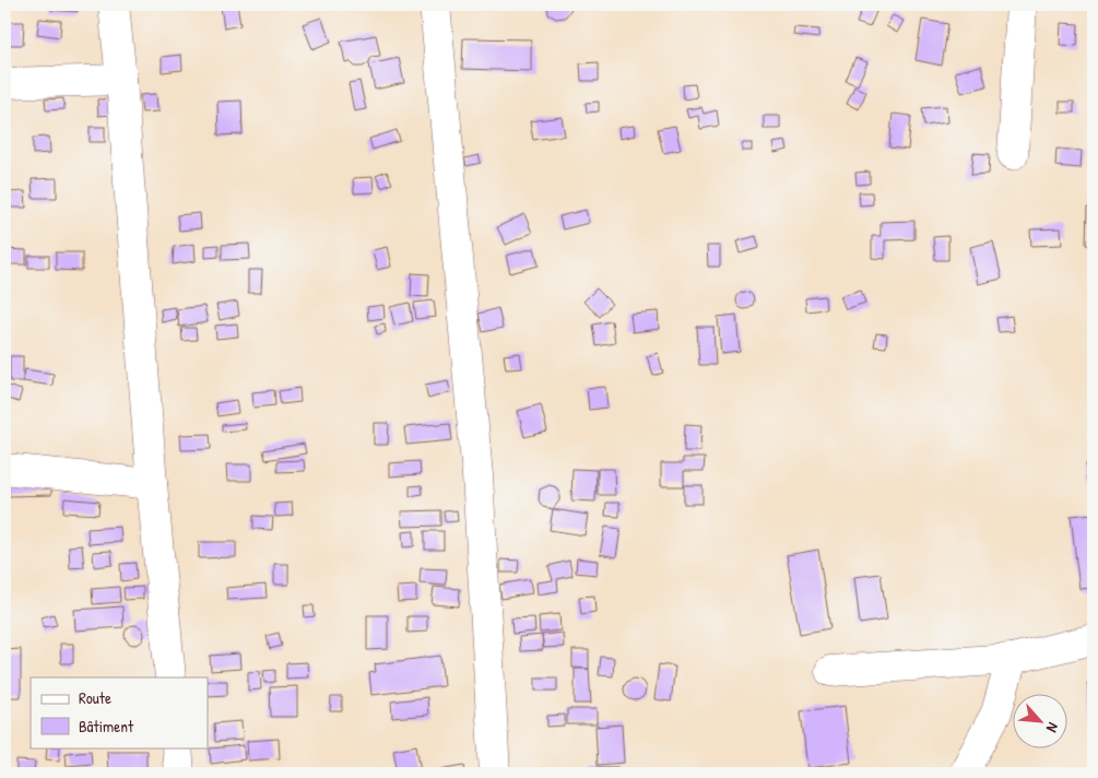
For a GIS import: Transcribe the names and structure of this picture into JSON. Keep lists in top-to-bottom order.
{
  "legend": ["Route", "Bâtiment"],
  "north": "bottom right"
}
